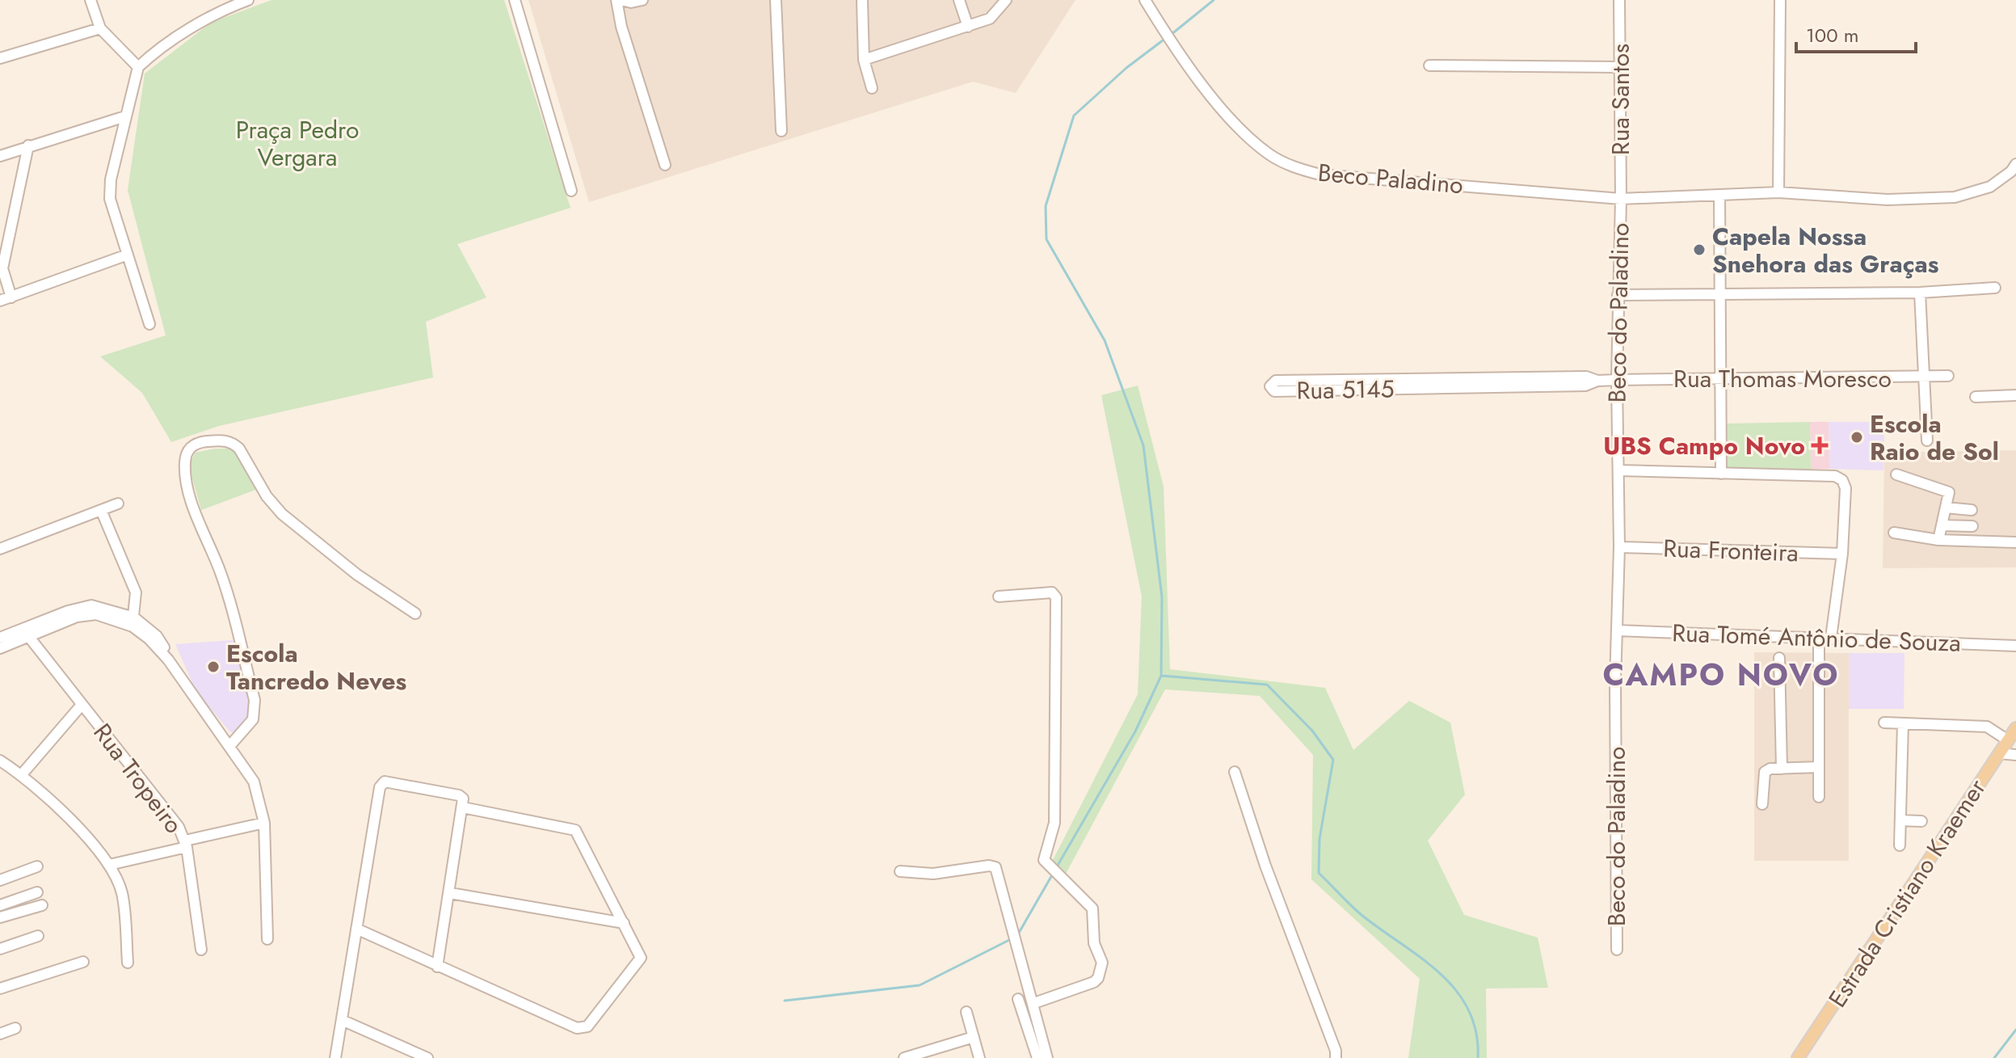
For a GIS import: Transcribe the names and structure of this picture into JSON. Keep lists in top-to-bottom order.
{
  "streets": {
    "main road": ["Estrada Cristiano Kraemer"],
    "street": [
      "Rua Santos",
      "Beco Paladino",
      "Beco do Paladino",
      "Rua Thomas Moresco",
      "Rua 5145",
      "Rua Fronteira",
      "Rua Tomé Antônio de Souza",
      "Rua Tropeiro"
    ]
  },
  "crossings": [
    ["Rua Santos", "Beco Paladino"],
    ["Rua Santos", "Beco do Paladino"],
    ["Beco Paladino", "Beco do Paladino"],
    ["Beco do Paladino", "Rua Thomas Moresco"],
    ["Beco do Paladino", "Rua 5145"],
    ["Beco do Paladino", "Rua Fronteira"],
    ["Beco do Paladino", "Rua Tomé Antônio de Souza"],
    ["Rua Thomas Moresco", "Rua 5145"]
  ],
  "districts": ["CAMPO NOVO"],
  "parks": ["Praça Pedro Vergara"],
  "places": {
    "other": ["Capela Nossa Snehora das Graças", "Escola Raio de Sol", "Escola Tancredo Neves"],
    "health": ["UBS Campo Novo"]
  },
  "scale_bar": "100 m"
}
